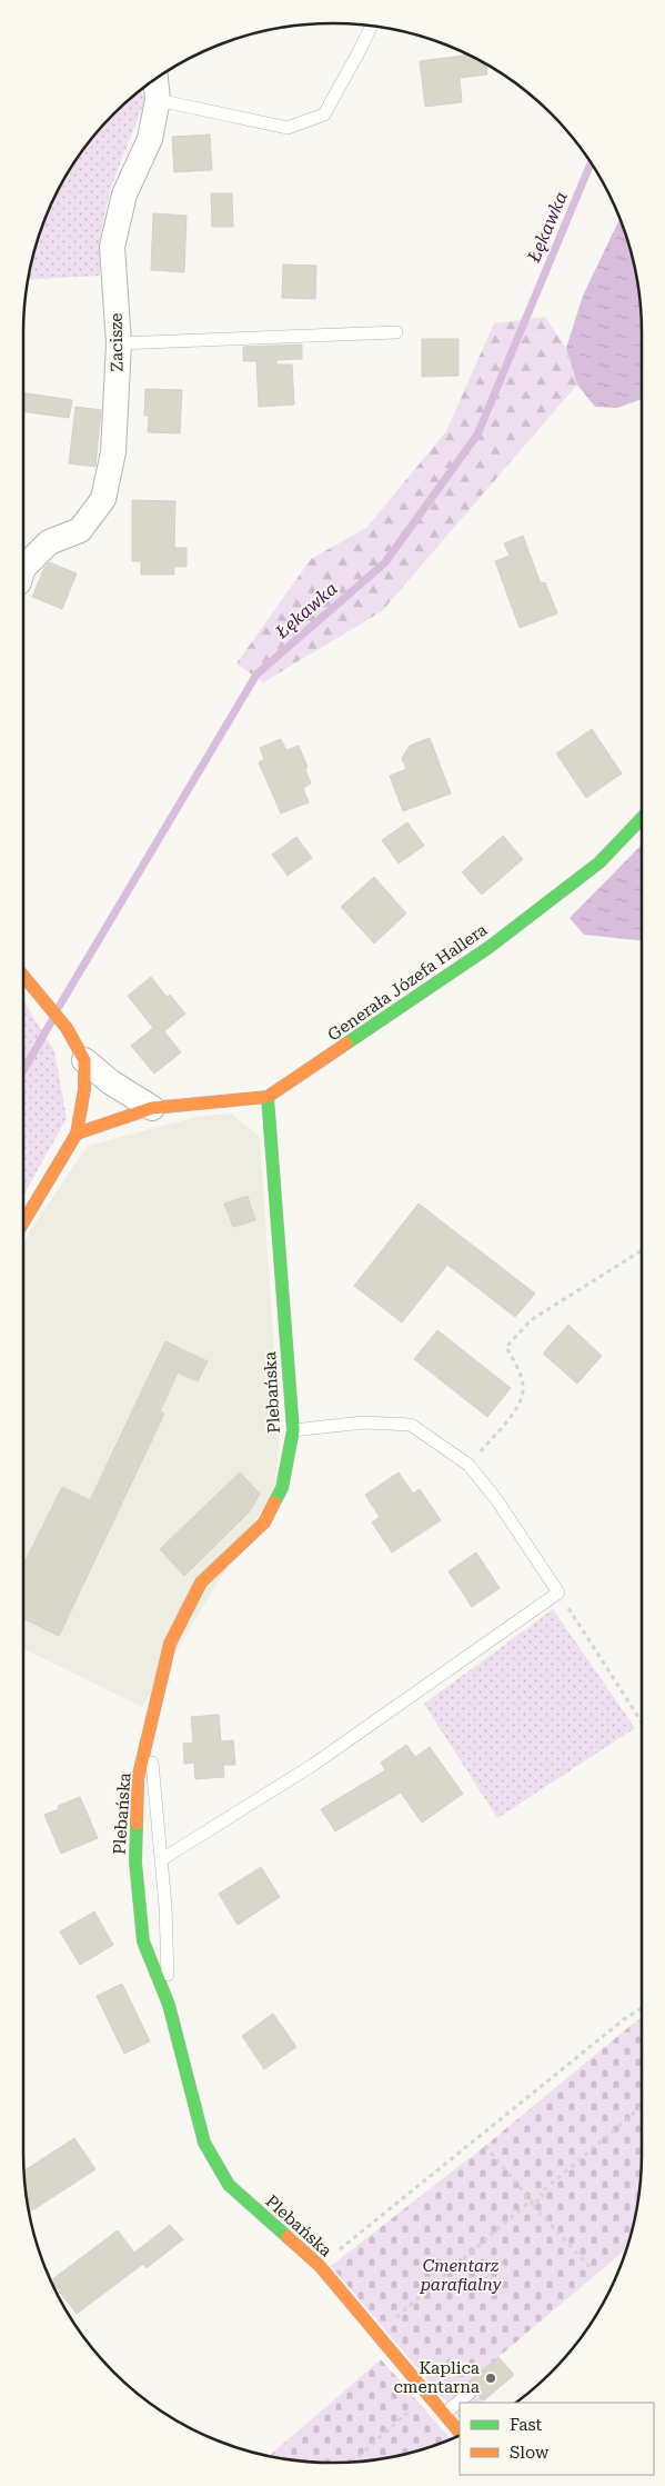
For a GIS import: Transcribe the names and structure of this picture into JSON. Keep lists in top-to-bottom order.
{
  "streets": {
    "street": ["Zacisze", "Generała Józefa Hallera", "Plebańska"]
  },
  "crossings": [
    ["Generała Józefa Hallera", "Plebańska"]
  ],
  "water": ["Łękawka"],
  "parks": ["Cmentarz parafialny"],
  "places": ["Kaplica cmentarna"],
  "legend": ["Fast", "Slow"]
}
